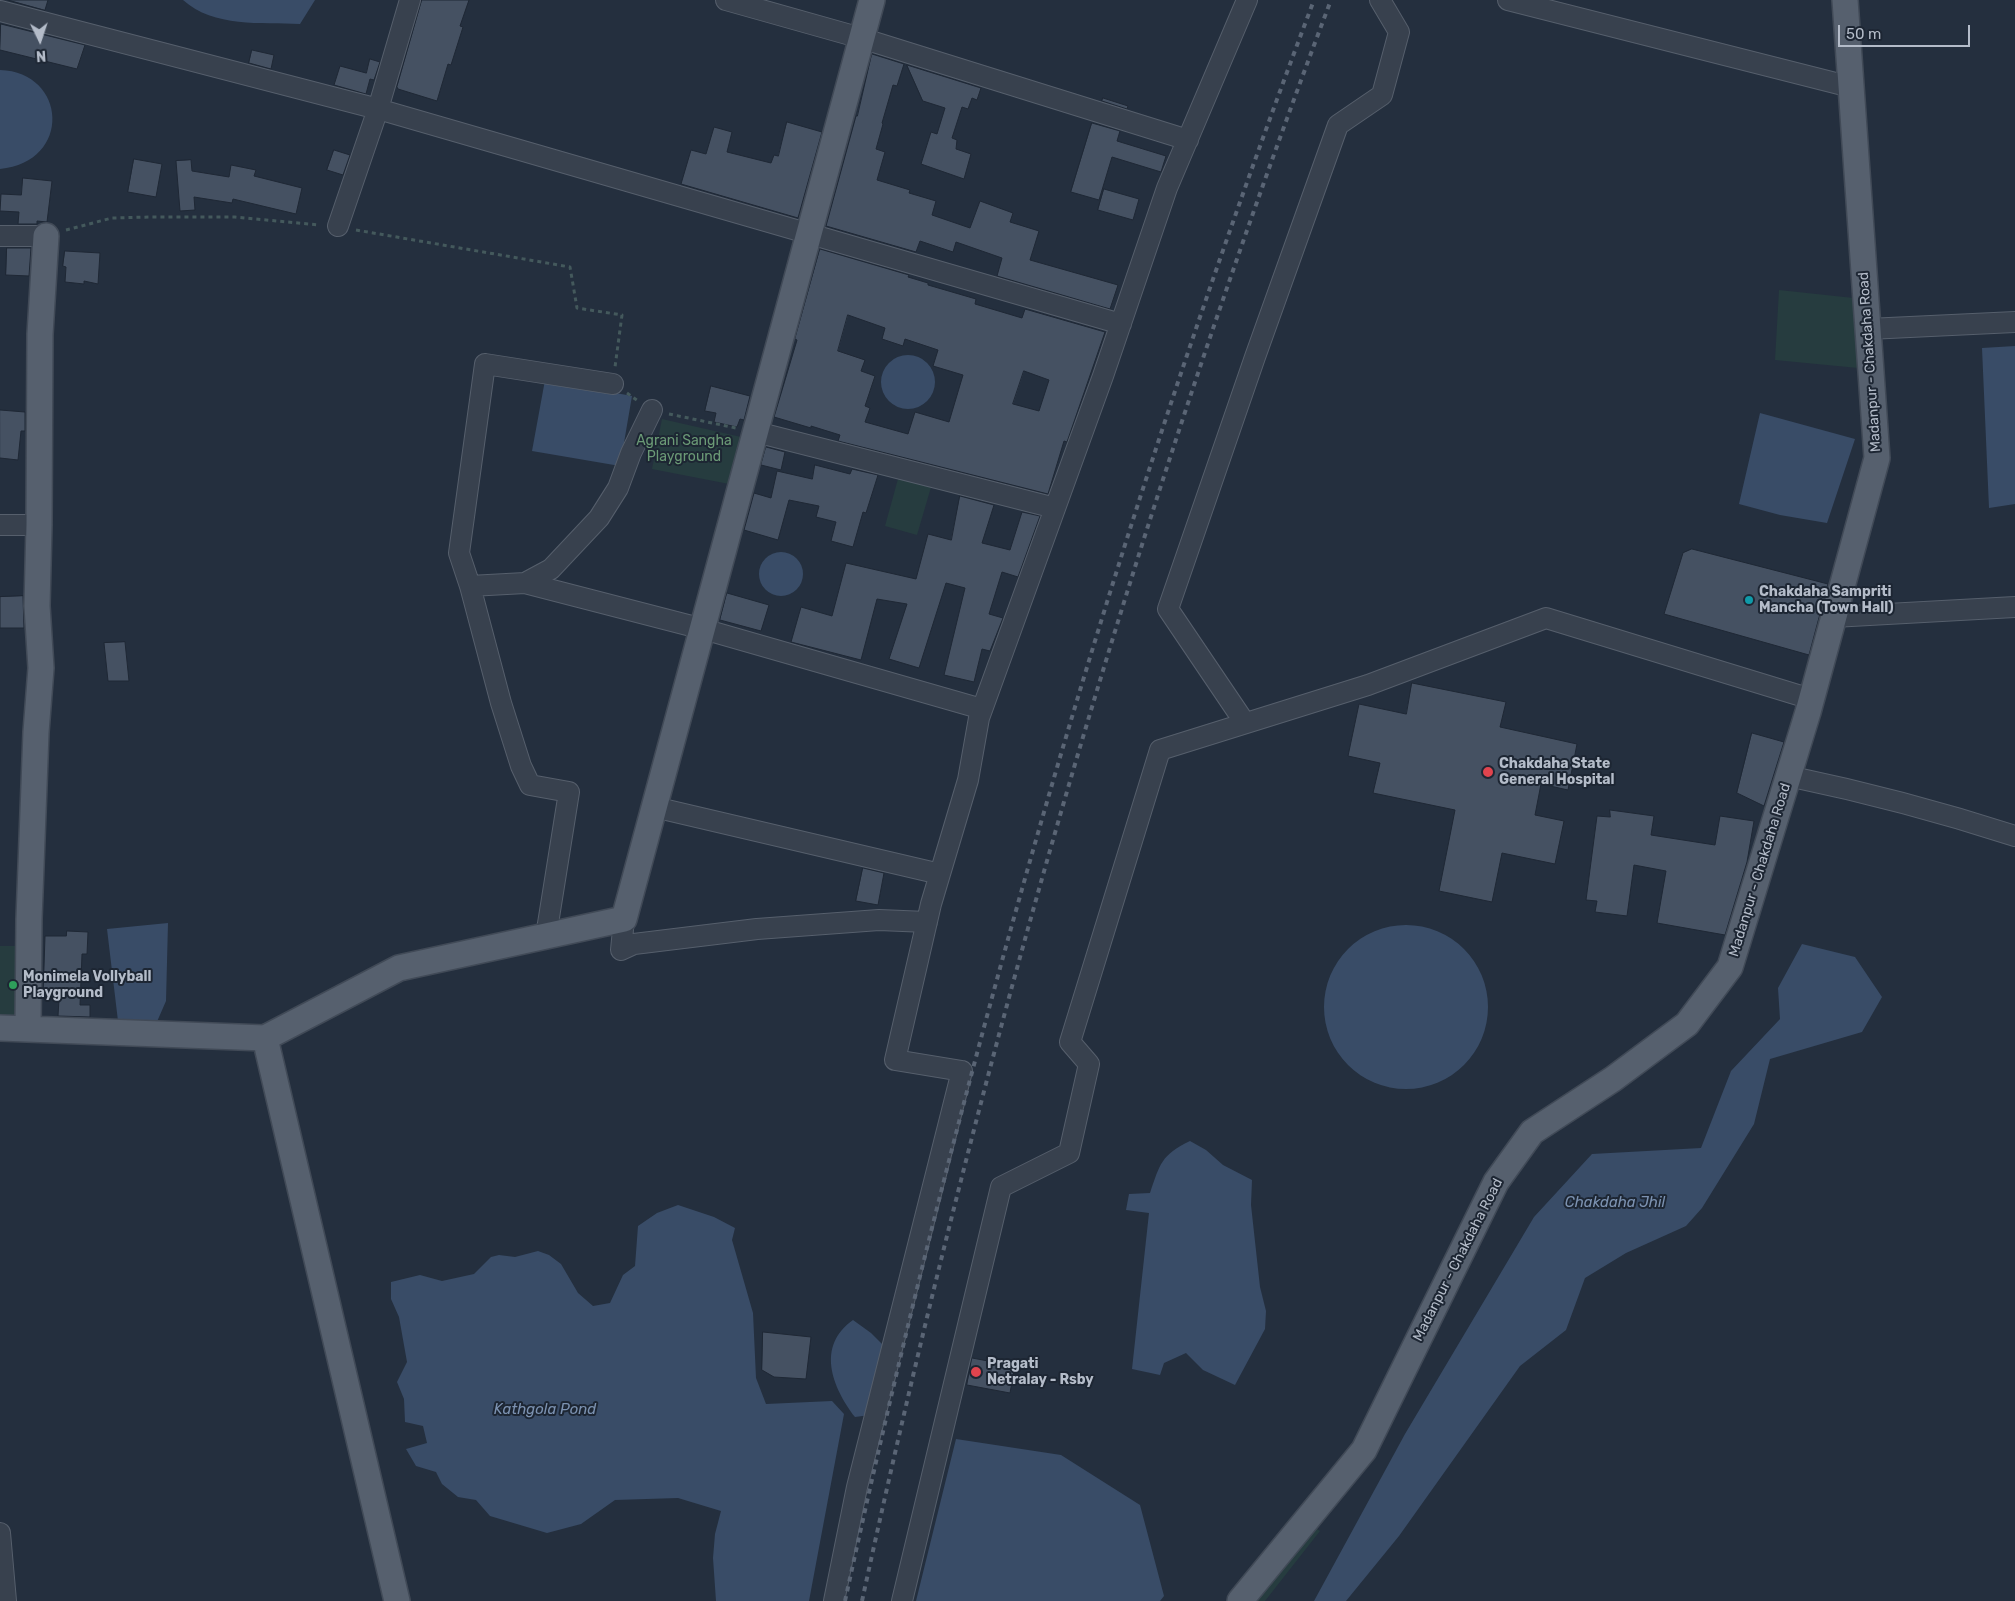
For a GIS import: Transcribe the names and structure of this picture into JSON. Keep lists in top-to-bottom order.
{
  "streets": {
    "main road": ["Madanpur - Chakdaha Road"]
  },
  "water": ["Chakdaha Jhil", "Kathgola Pond"],
  "parks": ["Agrani Sangha Playground"],
  "places": [
    "Chakdaha Sampriti Mancha (Town Hall)",
    "Chakdaha State General Hospital",
    "Monimela Vollyball Playground",
    "Pragati Netralay - Rsby"
  ],
  "scale_bar": "50 m",
  "north": "bottom"
}
